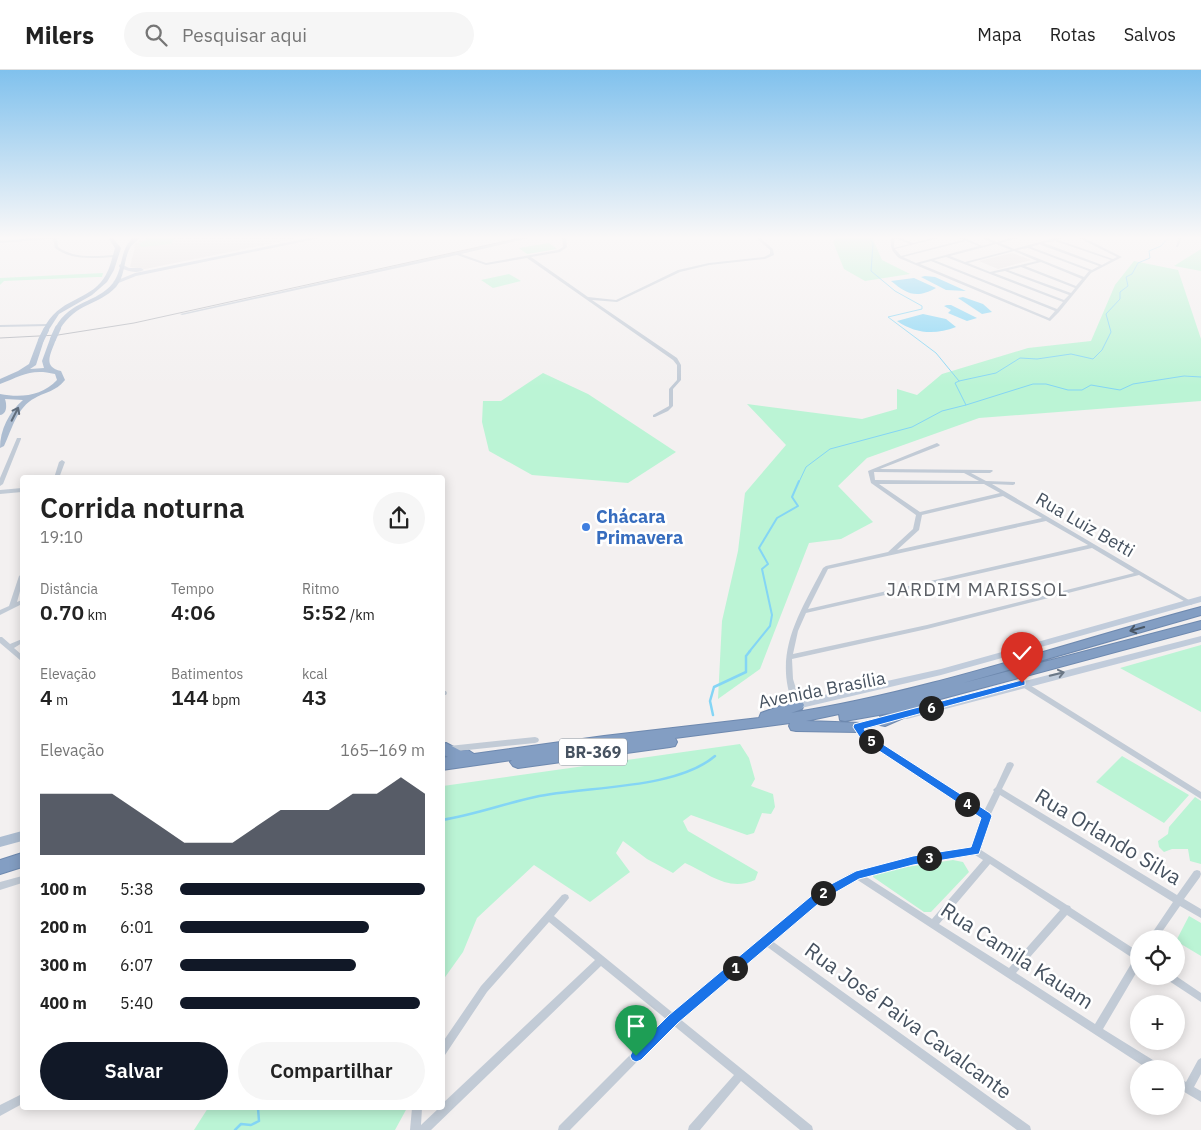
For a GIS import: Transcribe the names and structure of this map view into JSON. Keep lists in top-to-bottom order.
{
  "streets": {
    "highway": ["Avenida Brasília", "BR-369"],
    "street": [
      "Rua Luiz Betti",
      "Rua Orlando Silva",
      "Rua Camila Kauam",
      "Rua José Paiva Cavalcante"
    ]
  },
  "crossings": [
    ["Rua Luiz Betti", "Avenida Brasília"]
  ],
  "districts": ["JARDIM MARISSOL"],
  "places": ["Chácara Primavera"],
  "page": {
    "header": "Milers",
    "search": "Pesquisar aqui",
    "nav": ["Mapa", "Rotas", "Salvos"],
    "heading": ["Corrida noturna", "19:10"],
    "stats": [
      ["Distância", "0.70 km"],
      ["Tempo", "4:06"],
      ["Ritmo", "5:52 /km"],
      ["Elevação", "4 m"],
      ["Batimentos", "144 bpm"],
      ["kcal", "43"]
    ],
    "pins": [
      "6",
      "5",
      "4",
      "3",
      "2",
      "1"
    ],
    "chart": ["Elevação", "165–169 m"],
    "list": [
      {
        "name": "100 m",
        "note": "5:38"
      },
      {
        "name": "200 m",
        "note": "6:01"
      },
      {
        "name": "300 m",
        "note": "6:07"
      },
      {
        "name": "400 m",
        "note": "5:40"
      }
    ],
    "map_buttons": ["+", "−"],
    "buttons": ["Salvar", "Compartilhar"]
  }
}
